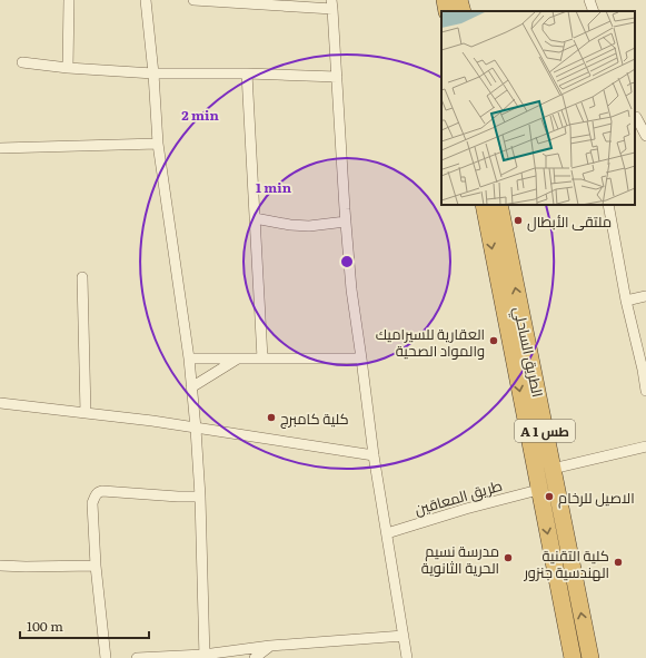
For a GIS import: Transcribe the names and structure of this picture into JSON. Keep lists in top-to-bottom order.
{
  "streets": {
    "highway": ["الطريق الساحلي", "A 1 طس"],
    "street": ["طريق المعاقين"]
  },
  "crossings": [
    ["الطريق الساحلي", "طريق المعاقين"]
  ],
  "places": [
    "ملتقى الأبطال",
    "العقارية للسيراميك والمواد الصحية",
    "كلية كامبرج",
    "الاصيل للرخام",
    "مدرسة نسيم الحرية الثانوية",
    "كلية التقنية الهندسية جنزور"
  ],
  "scale_bar": "100 m",
  "rings": ["2 min", "1 min"]
}
